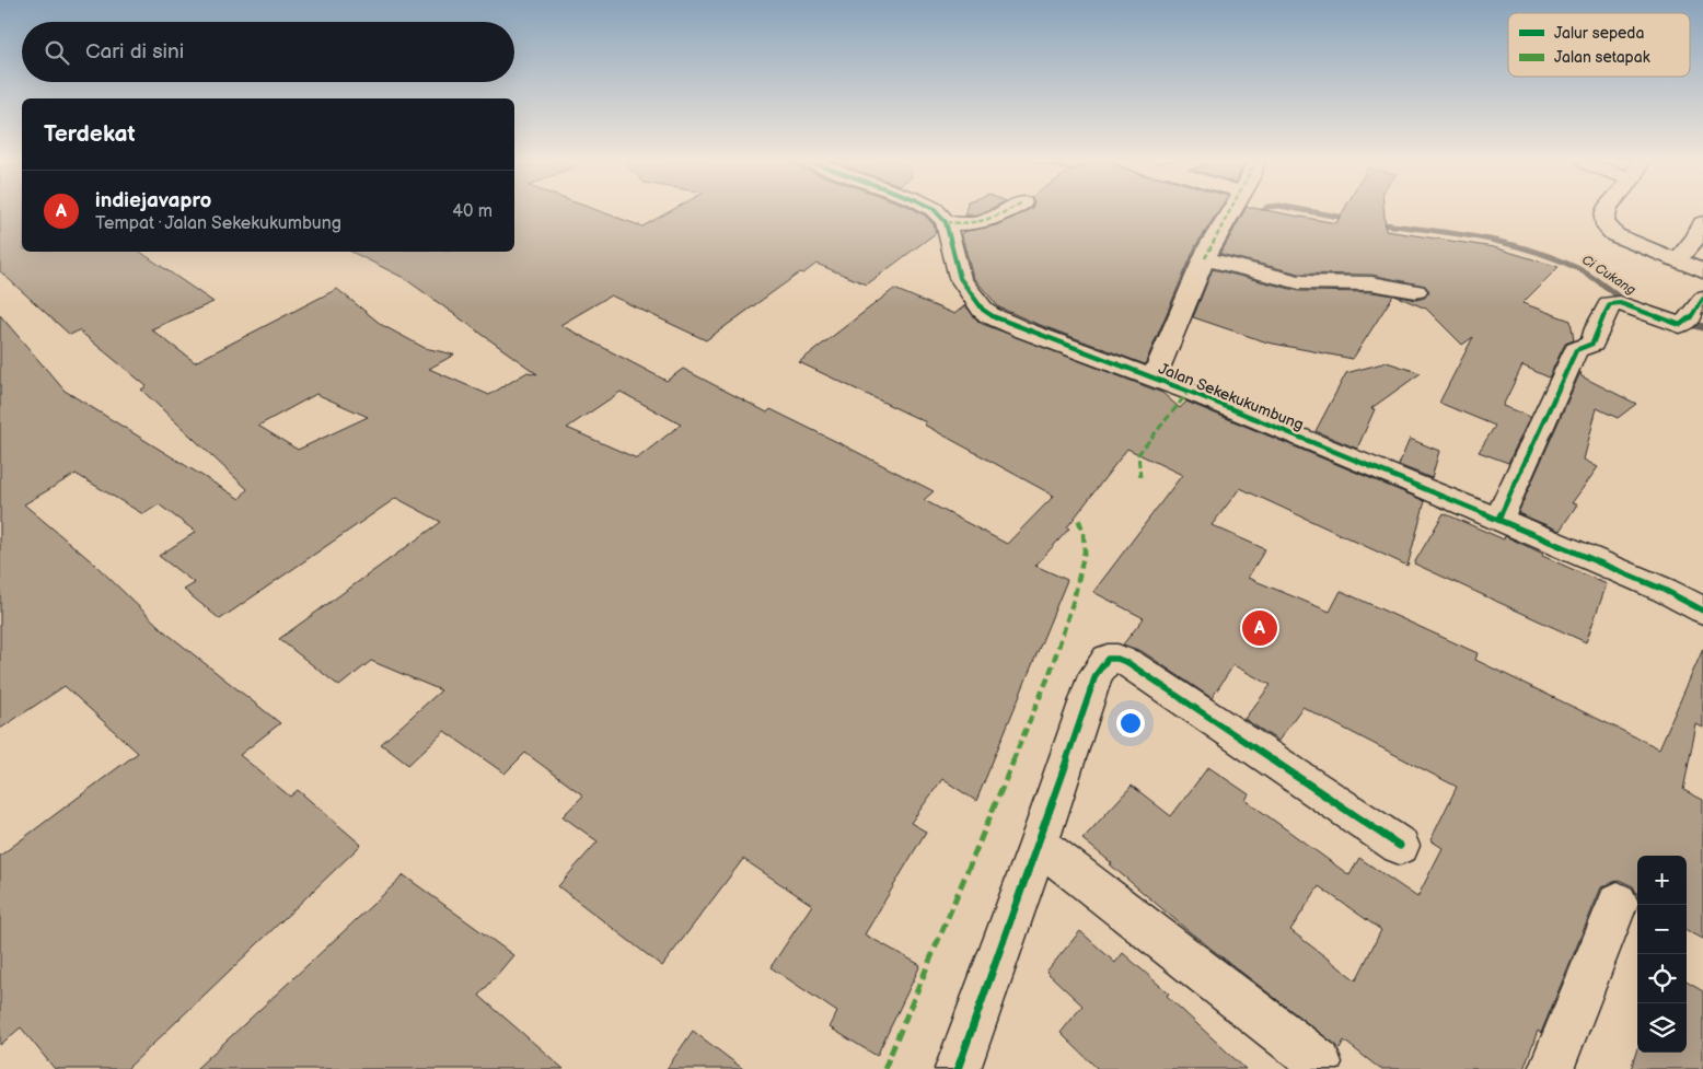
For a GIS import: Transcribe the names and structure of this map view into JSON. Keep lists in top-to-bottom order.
{
  "streets": {
    "street": ["Jalan Sekekukumbung"]
  },
  "water": ["Ci Cukang"],
  "legend": ["Jalur sepeda", "Jalan setapak"],
  "page": {
    "search": "Cari di sini",
    "heading": "Terdekat",
    "list": [
      {
        "mark": "A",
        "name": "indiejavapro",
        "note": "Tempat · Jalan Sekekukumbung",
        "value": "40 m"
      }
    ],
    "pins": "A",
    "map_buttons": ["+", "−"]
  }
}
